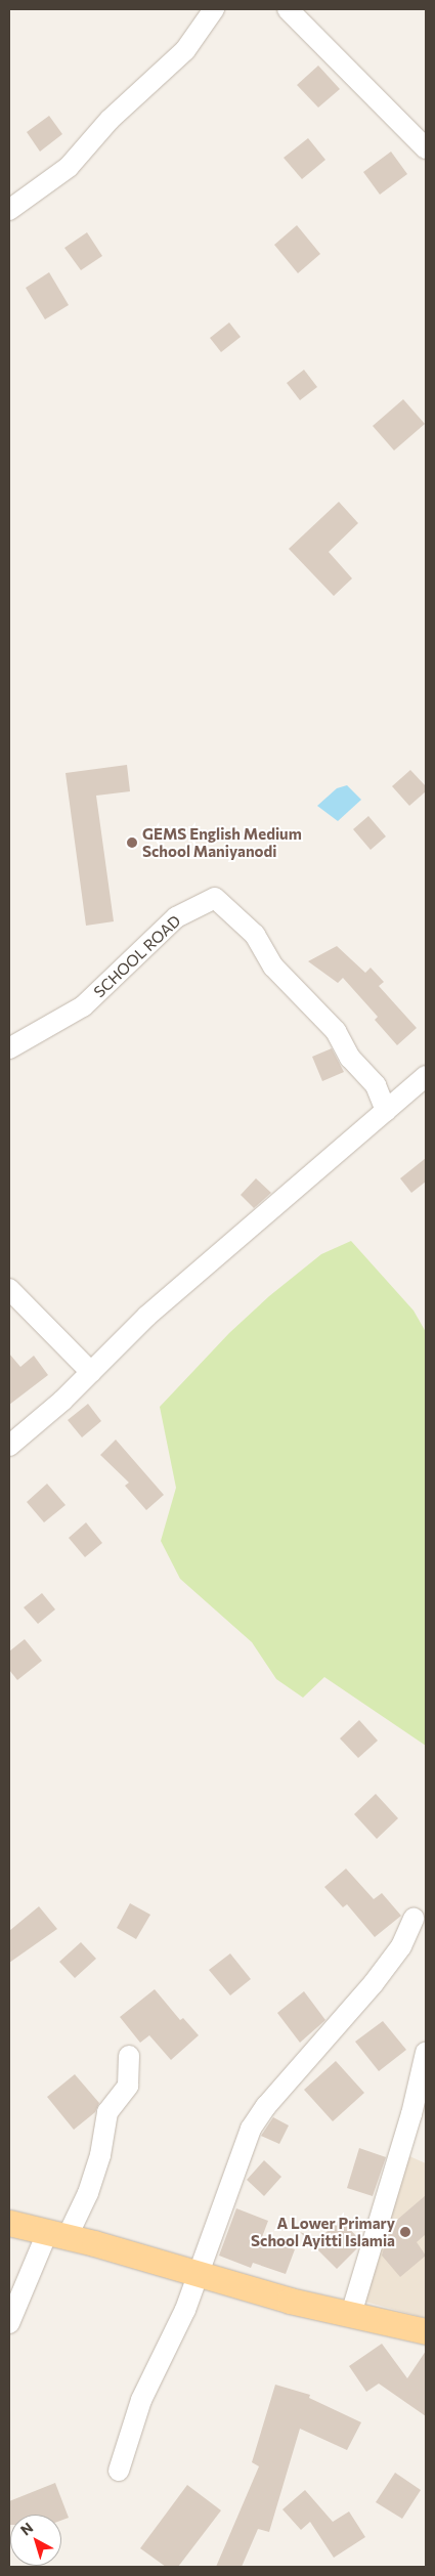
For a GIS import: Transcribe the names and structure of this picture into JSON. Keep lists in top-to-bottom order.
{
  "streets": {
    "street": ["SCHOOL ROAD"]
  },
  "places": ["GEMS English Medium School Maniyanodi", "A Lower Primary School Ayitti Islamia"],
  "north": "top left"
}
